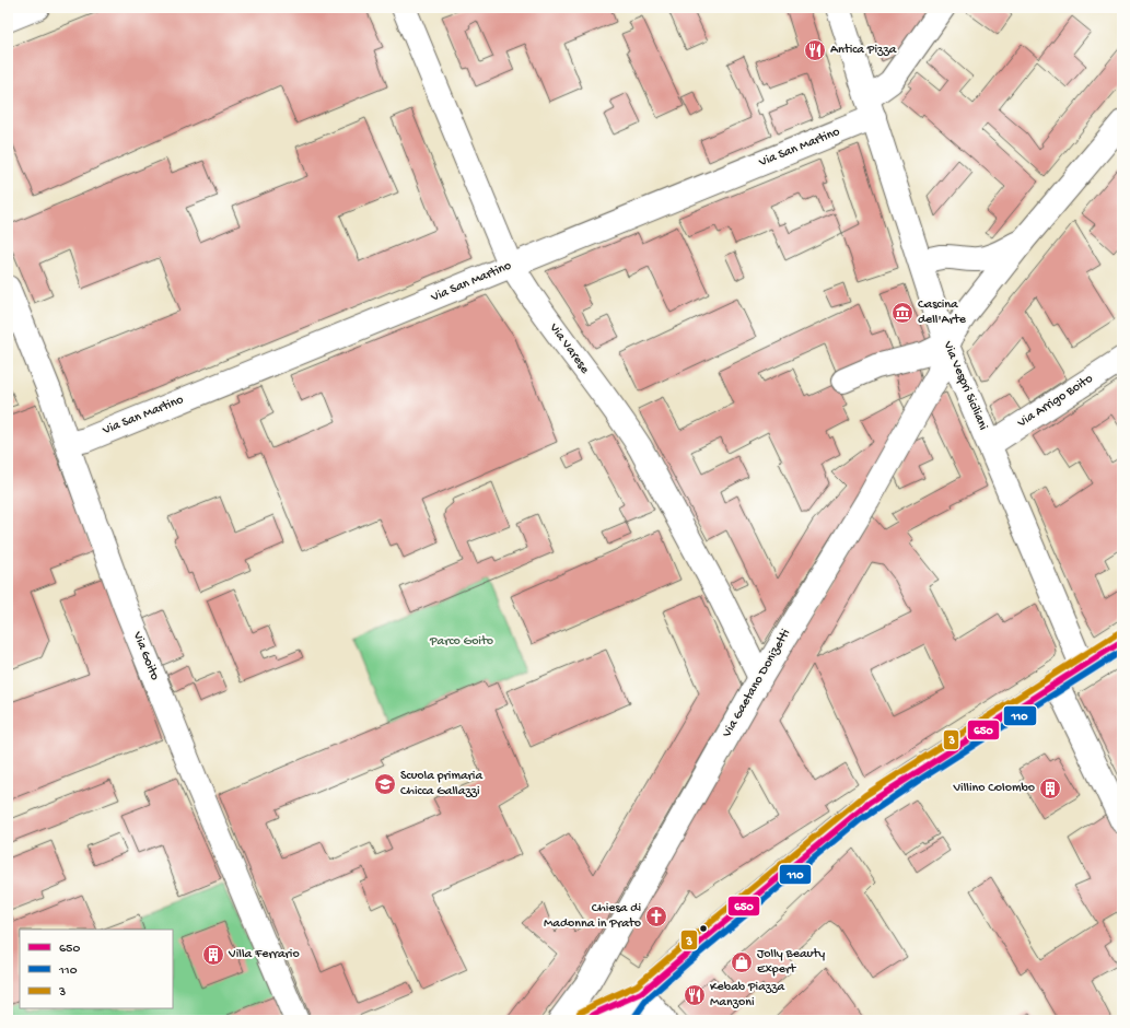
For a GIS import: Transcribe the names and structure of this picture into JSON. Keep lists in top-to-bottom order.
{
  "streets": {
    "street": [
      "Via San Martino",
      "Via Varese",
      "Via Vespri Siciliani",
      "Via Arrigo Boito",
      "Via Goito",
      "Via Gaetano Donizetti"
    ]
  },
  "crossings": [
    ["Via San Martino", "Via Varese"],
    ["Via San Martino", "Via Vespri Siciliani"],
    ["Via San Martino", "Via Goito"],
    ["Via Varese", "Via Gaetano Donizetti"],
    ["Via Vespri Siciliani", "Via Arrigo Boito"],
    ["Via Vespri Siciliani", "Via Gaetano Donizetti"]
  ],
  "parks": ["Parco Goito"],
  "places": {
    "restaurant": ["Antica Pizza", "Kebab Piazza Manzoni"],
    "museum": ["Cascina dell'Arte"],
    "school or university": ["Scuola primaria Chicca Gallazzi"],
    "building": ["Villino Colombo", "Villa Ferrario"],
    "church": ["Chiesa di Madonna in Prato"],
    "shop": ["Jolly Beauty Expert"]
  },
  "lines": ["transit line 3", "transit line 650", "transit line 110"],
  "legend": ["650", "110", "3"]
}
